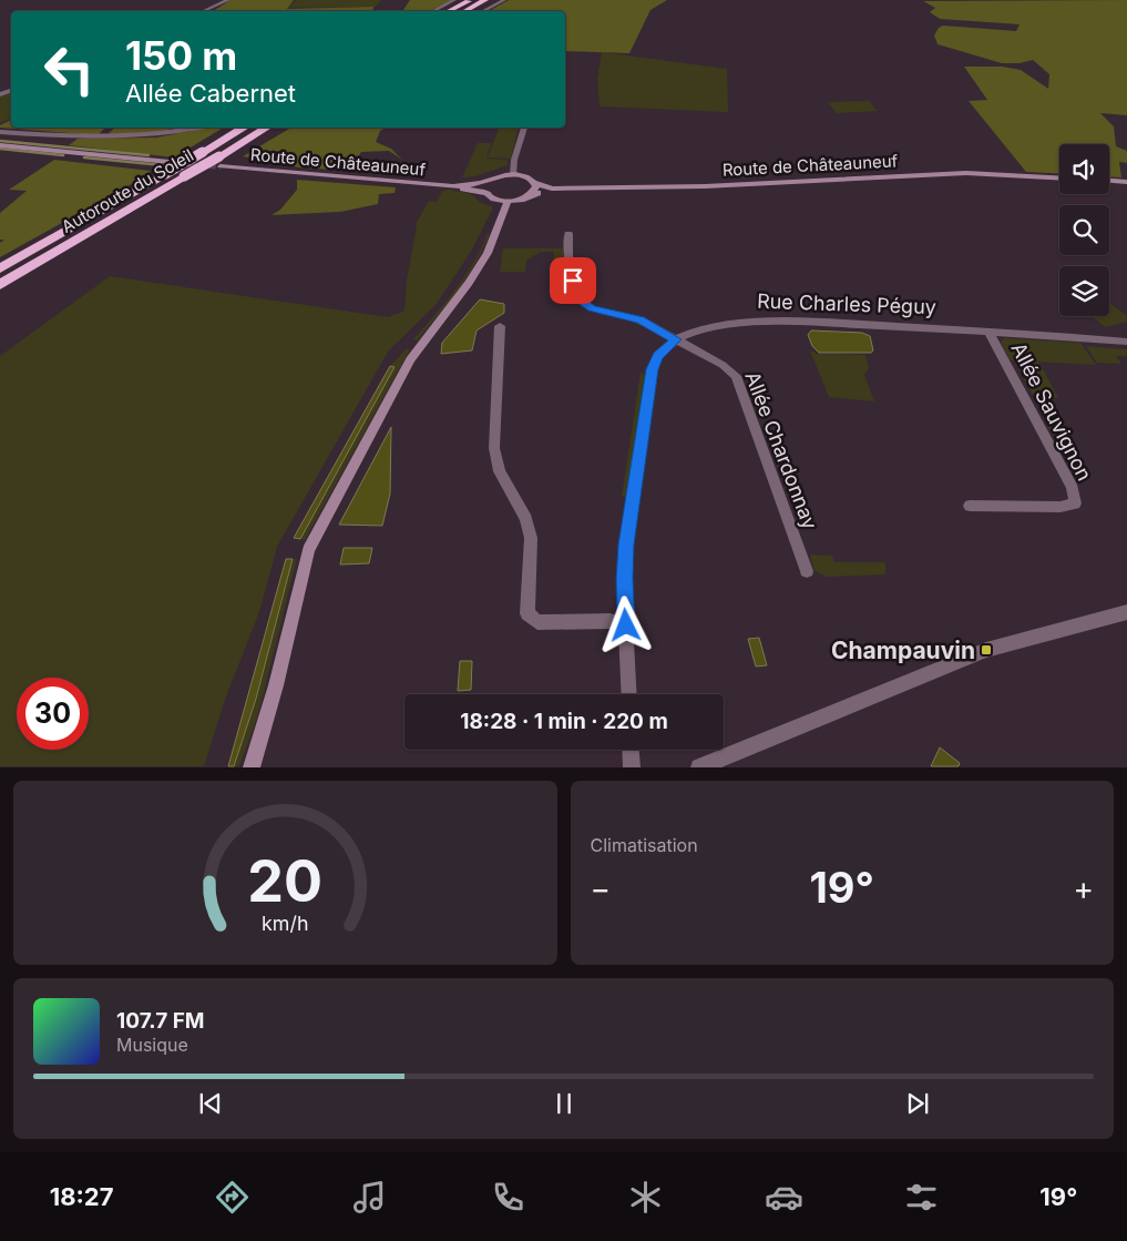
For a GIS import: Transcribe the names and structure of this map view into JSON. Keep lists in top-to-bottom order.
{
  "streets": {
    "highway": ["Autoroute du Soleil"],
    "main road": ["Route de Châteauneuf"],
    "street": ["Rue Charles Péguy", "Allée Sauvignon", "Allée Chardonnay"]
  },
  "crossings": [
    ["Route de Châteauneuf", "Autoroute du Soleil"],
    ["Rue Charles Péguy", "Allée Sauvignon"],
    ["Rue Charles Péguy", "Allée Chardonnay"]
  ],
  "places": {
    "transit": ["Champauvin"]
  },
  "page": {
    "turn": ["150 m", "Allée Cabernet"],
    "limit": "30",
    "trip": "18:28 · 1 min · 220 m",
    "tile": "Climatisation",
    "heat": ["−", "19°", "+"],
    "song": ["107.7 FM", "Musique"],
    "tabs": ["18:27", "19°"],
    "gauge": ["20", "km/h"]
  }
}
